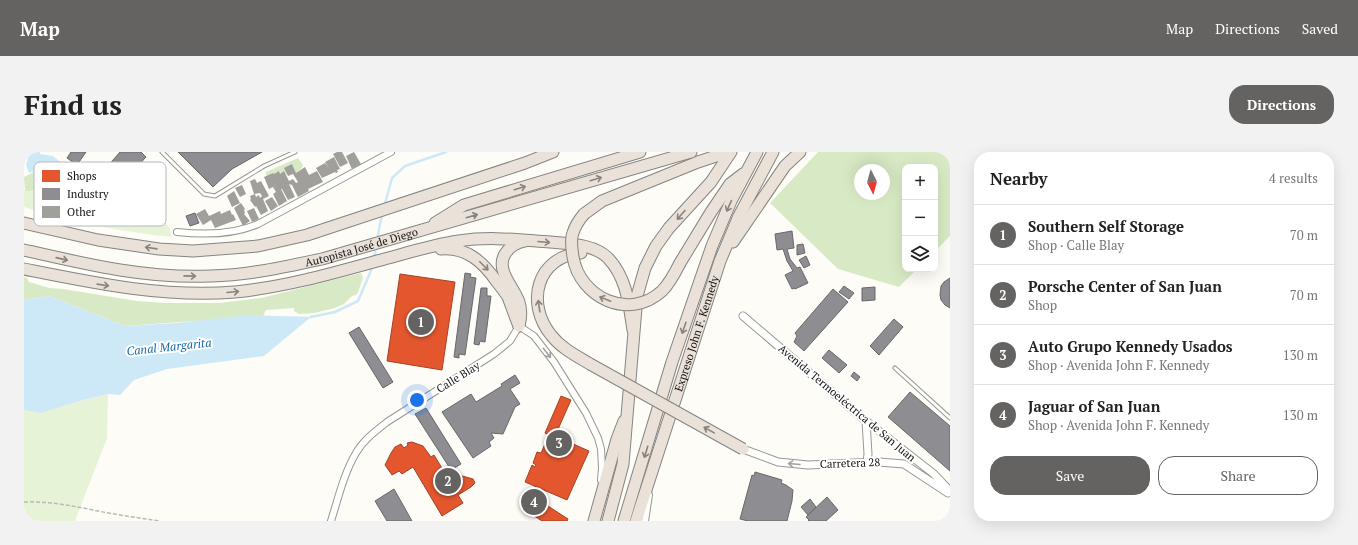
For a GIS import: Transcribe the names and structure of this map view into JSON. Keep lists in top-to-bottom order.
{
  "streets": {
    "highway": ["Autopista José de Diego", "Expreso John F. Kennedy"],
    "street": ["Calle Blay", "Avenida Termoeléctrica de San Juan", "Carretera 28"]
  },
  "one_way": ["Carretera 28"],
  "water": ["Canal Margarita"],
  "legend": ["Shops", "Industry", "Other"],
  "north": "bottom",
  "page": {
    "header": "Map",
    "nav": ["Map", "Directions", "Saved"],
    "buttons": [
      "Directions",
      ["Save", "Share"]
    ],
    "title": "Find us",
    "heading": ["Nearby", "4 results"],
    "map_buttons": ["+", "−"],
    "list": [
      {
        "mark": "1",
        "name": "Southern Self Storage",
        "note": "Shop · Calle Blay",
        "value": "70 m"
      },
      {
        "mark": "2",
        "name": "Porsche Center of San Juan",
        "note": "Shop",
        "value": "70 m"
      },
      {
        "mark": "3",
        "name": "Auto Grupo Kennedy Usados",
        "note": "Shop · Avenida John F. Kennedy",
        "value": "130 m"
      },
      {
        "mark": "4",
        "name": "Jaguar of San Juan",
        "note": "Shop · Avenida John F. Kennedy",
        "value": "130 m"
      }
    ],
    "pins": [
      "1",
      "3",
      "2",
      "4"
    ]
  }
}
